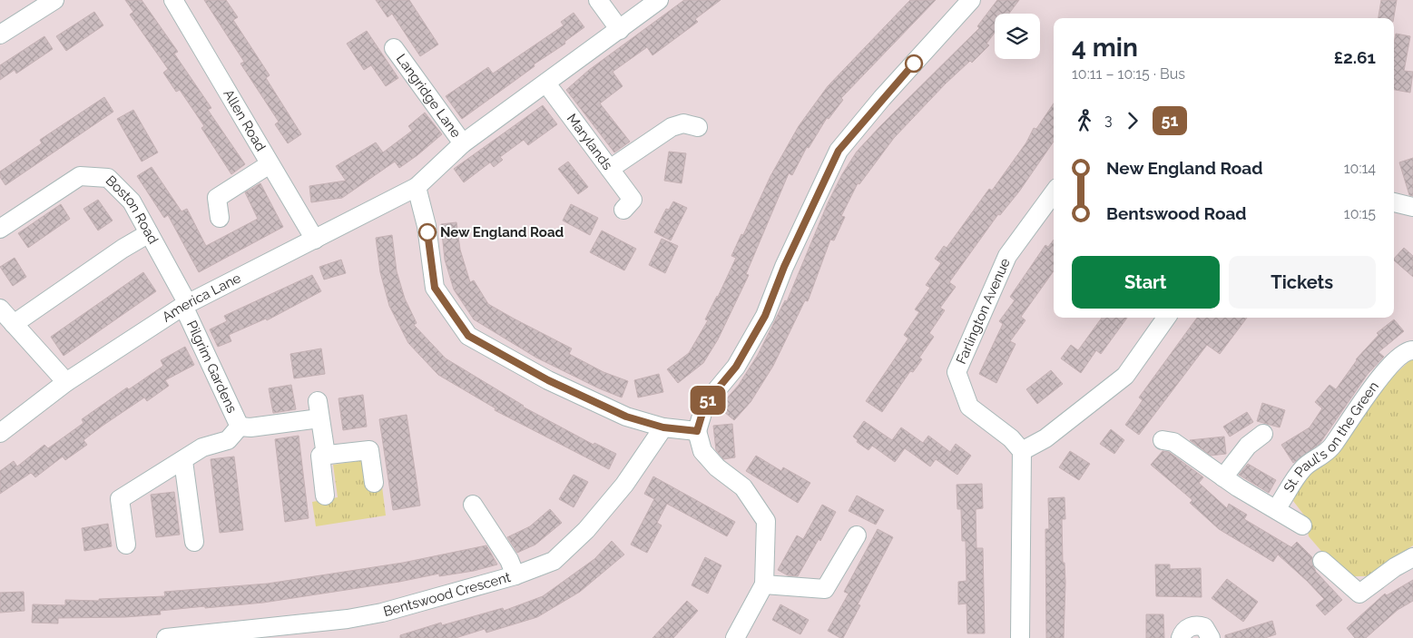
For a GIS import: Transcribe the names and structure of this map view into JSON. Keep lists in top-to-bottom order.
{
  "streets": {
    "street": [
      "Langridge Lane",
      "Allen Road",
      "Marylands",
      "Boston Road",
      "America Lane",
      "Farlington Avenue",
      "Pilgrim Gardens",
      "St. Paul's on the Green",
      "Bentswood Crescent"
    ]
  },
  "crossings": [
    ["Allen Road", "America Lane"],
    ["Boston Road", "America Lane"],
    ["Boston Road", "Pilgrim Gardens"],
    ["America Lane", "Pilgrim Gardens"]
  ],
  "places": ["New England Road"],
  "lines": ["bus line 51"],
  "page": {
    "on_map": "51",
    "heading": ["4 min", "10:11 – 10:15 · Bus", "£2.61"],
    "legs": ["3", "51"],
    "list": [
      {
        "name": "New England Road",
        "value": "10:14"
      },
      {
        "name": "Bentswood Road",
        "value": "10:15"
      }
    ],
    "buttons": ["Start", "Tickets"]
  }
}
